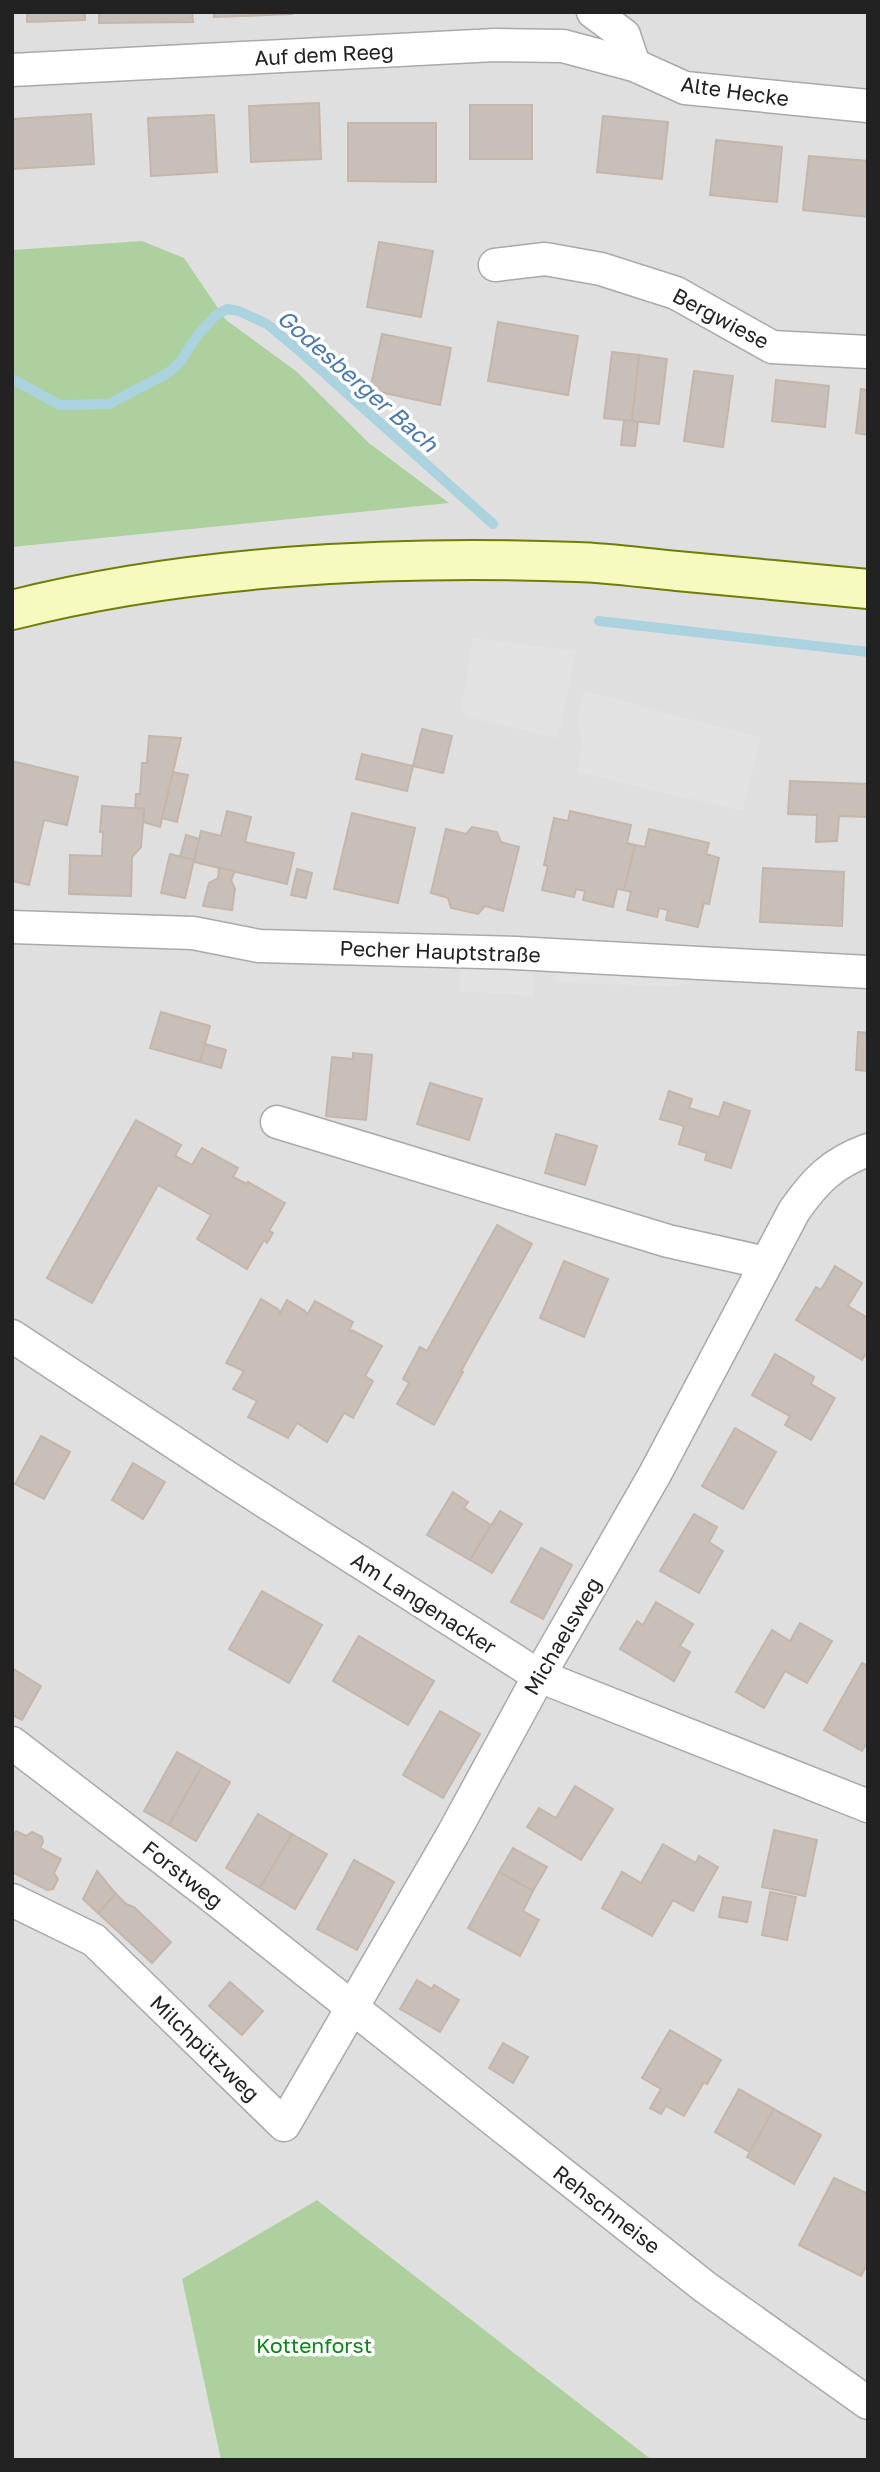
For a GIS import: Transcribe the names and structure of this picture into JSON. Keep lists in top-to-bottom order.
{
  "streets": {
    "street": [
      "Auf dem Reeg",
      "Alte Hecke",
      "Bergwiese",
      "Pecher Hauptstraße",
      "Am Langenacker",
      "Michaelsweg",
      "Forstweg",
      "Milchpützweg",
      "Rehschneise"
    ]
  },
  "crossings": [
    ["Auf dem Reeg", "Alte Hecke"],
    ["Am Langenacker", "Michaelsweg"],
    ["Michaelsweg", "Forstweg"],
    ["Michaelsweg", "Milchpützweg"],
    ["Michaelsweg", "Rehschneise"],
    ["Forstweg", "Milchpützweg"],
    ["Forstweg", "Rehschneise"],
    ["Milchpützweg", "Rehschneise"]
  ],
  "water": ["Godesberger Bach"],
  "parks": ["Kottenforst"]
}
